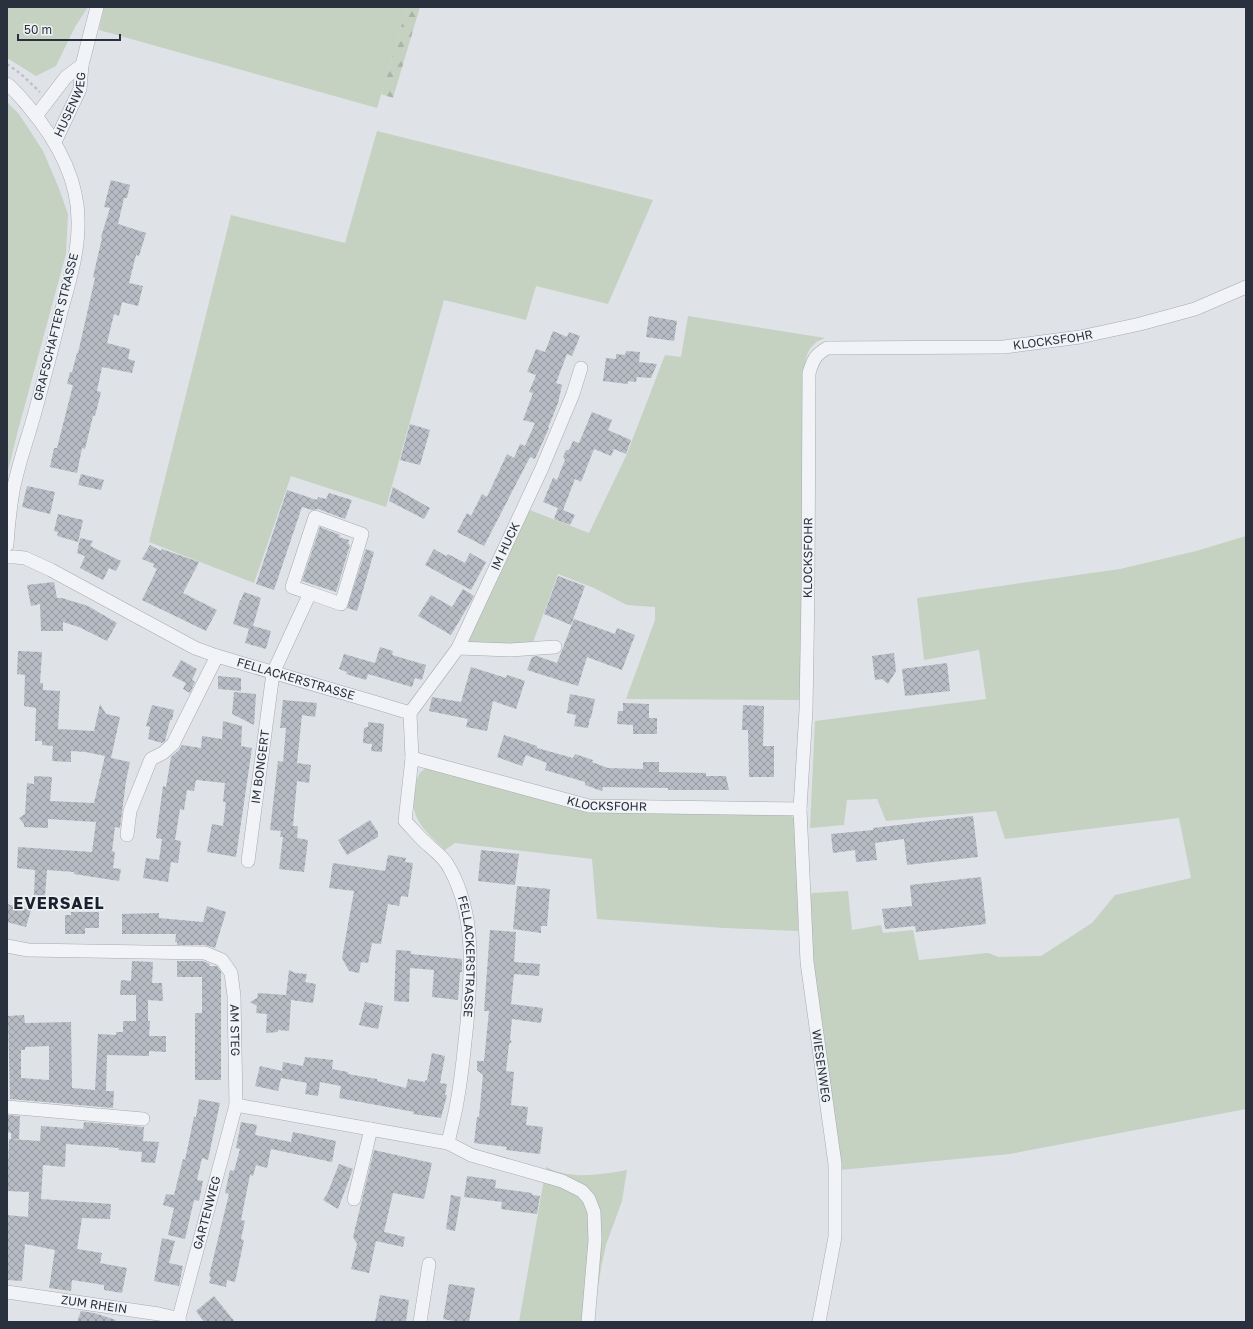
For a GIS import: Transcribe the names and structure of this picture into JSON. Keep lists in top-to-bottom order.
{
  "streets": {
    "street": [
      "HUSENWEG",
      "GRAFSCHAFTER STRASSE",
      "KLOCKSFOHR",
      "IM HUCK",
      "FELLACKERSTRASSE",
      "IM BONGERT",
      "AM STEG",
      "WIESENWEG",
      "GARTENWEG",
      "ZUM RHEIN"
    ]
  },
  "crossings": [
    ["HUSENWEG", "GRAFSCHAFTER STRASSE"],
    ["KLOCKSFOHR", "FELLACKERSTRASSE"],
    ["KLOCKSFOHR", "WIESENWEG"],
    ["IM HUCK", "FELLACKERSTRASSE"],
    ["FELLACKERSTRASSE", "IM BONGERT"],
    ["AM STEG", "GARTENWEG"],
    ["GARTENWEG", "ZUM RHEIN"]
  ],
  "districts": ["EVERSAEL"],
  "scale_bar": "50 m"
}
